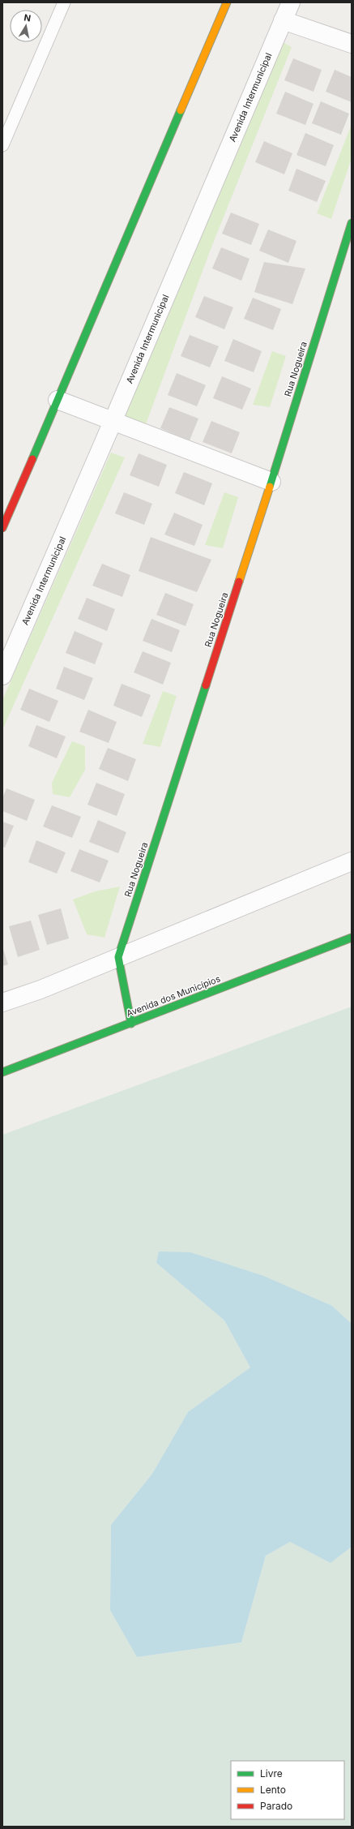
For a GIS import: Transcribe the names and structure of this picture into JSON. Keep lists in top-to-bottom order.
{
  "streets": {
    "street": ["Avenida Intermunicipal", "Rua Nogueira", "Avenida dos Municípios"]
  },
  "crossings": [
    ["Rua Nogueira", "Avenida dos Municípios"]
  ],
  "legend": ["Livre", "Lento", "Parado"],
  "north": "top"
}
